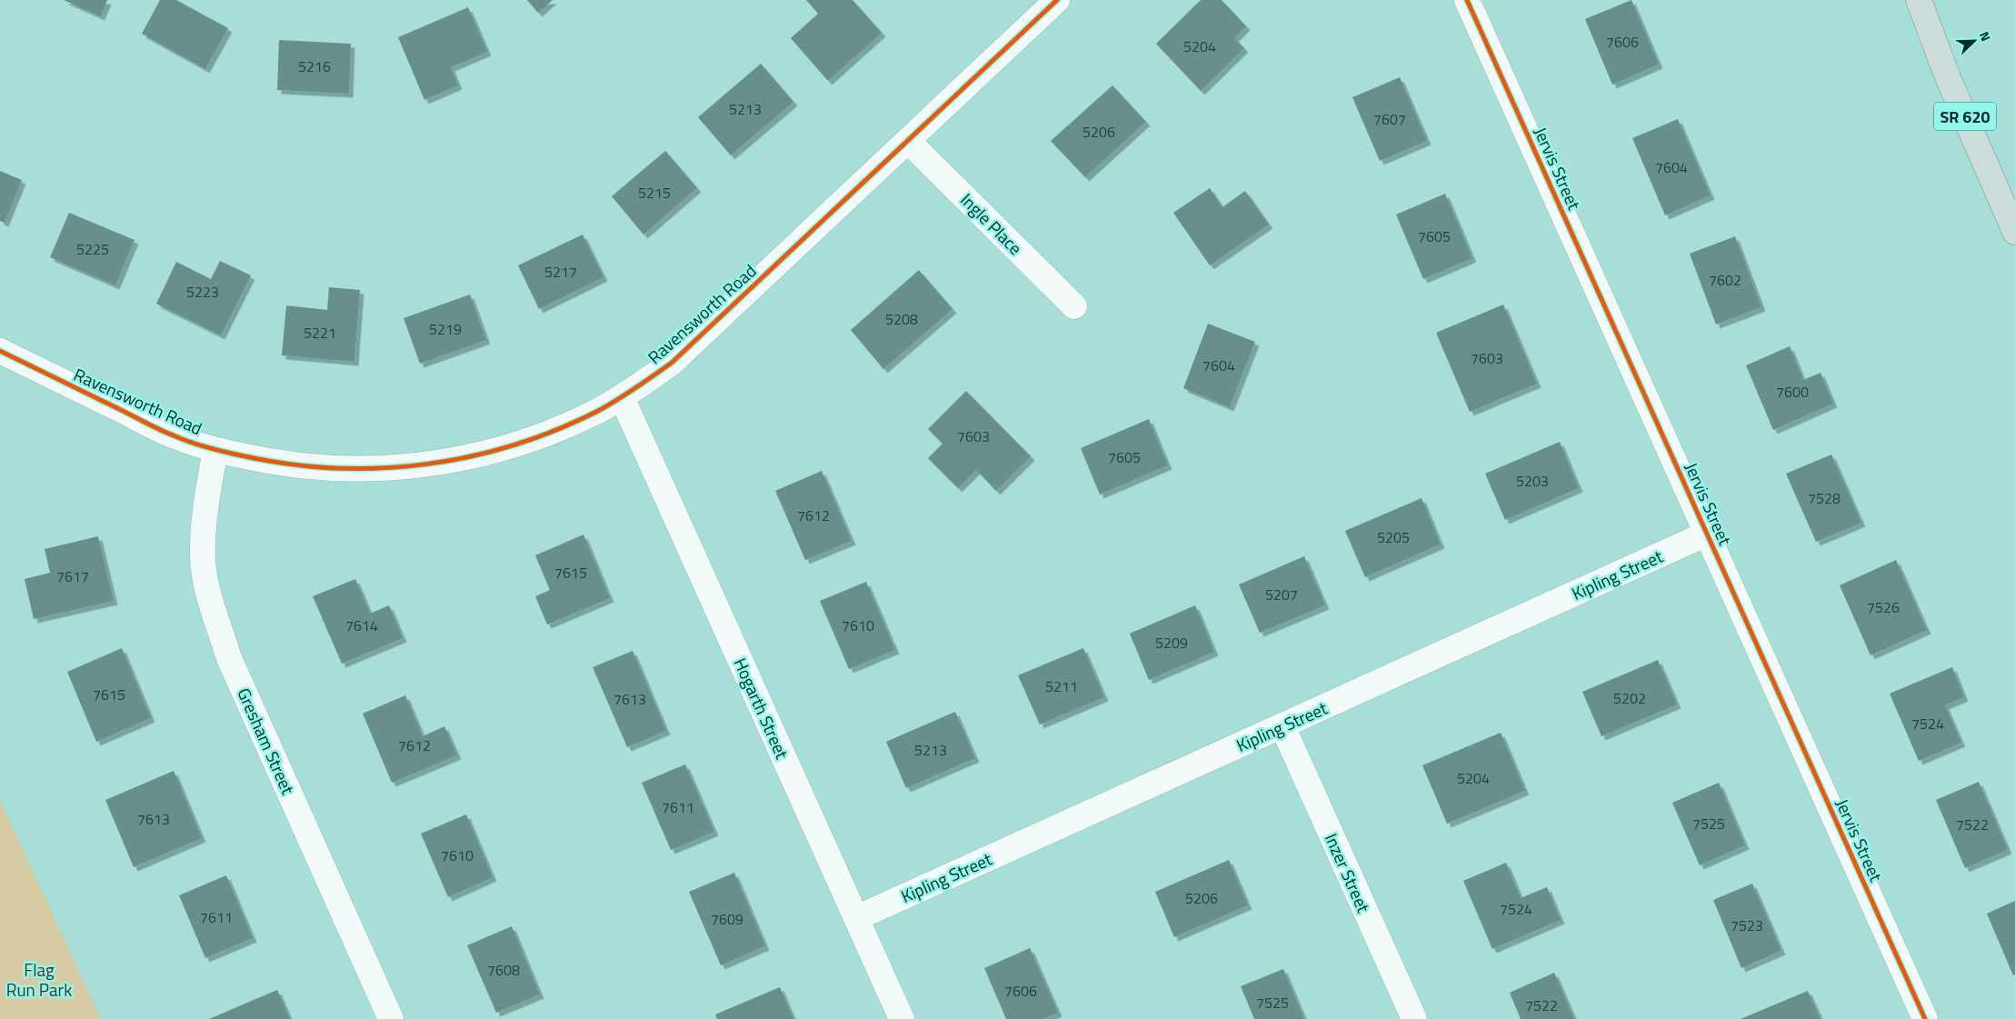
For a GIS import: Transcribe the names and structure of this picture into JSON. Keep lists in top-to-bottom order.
{
  "streets": {
    "main road": ["SR 620"],
    "street": [
      "Jervis Street",
      "Ingle Place",
      "Ravensworth Road",
      "Kipling Street",
      "Hogarth Street",
      "Gresham Street",
      "Inzer Street"
    ]
  },
  "crossings": [
    ["Jervis Street", "Kipling Street"],
    ["Ingle Place", "Ravensworth Road"],
    ["Ravensworth Road", "Hogarth Street"],
    ["Ravensworth Road", "Gresham Street"],
    ["Kipling Street", "Hogarth Street"],
    ["Kipling Street", "Inzer Street"]
  ],
  "parks": ["Flag Run Park"],
  "house_numbers": [
    "7606",
    "5204",
    "5216",
    "5213",
    "7607",
    "5206",
    "7604",
    "5215",
    "7605",
    "5225",
    "5217",
    "7602",
    "5223",
    "5208",
    "5219",
    "5221",
    "7603",
    "7604",
    "7600",
    "7603",
    "7605",
    "5203",
    "7528",
    "7612",
    "5205",
    "7615",
    "7617",
    "5207",
    "7526",
    "7614",
    "7610",
    "5209",
    "5211",
    "7615",
    "5202",
    "7613",
    "7524",
    "7612",
    "5213",
    "5204",
    "7611",
    "7613",
    "7525",
    "7522",
    "7610",
    "5206",
    "7524",
    "7611",
    "7609",
    "7523",
    "7608",
    "7606",
    "7525",
    "7522"
  ],
  "north": "top right"
}
